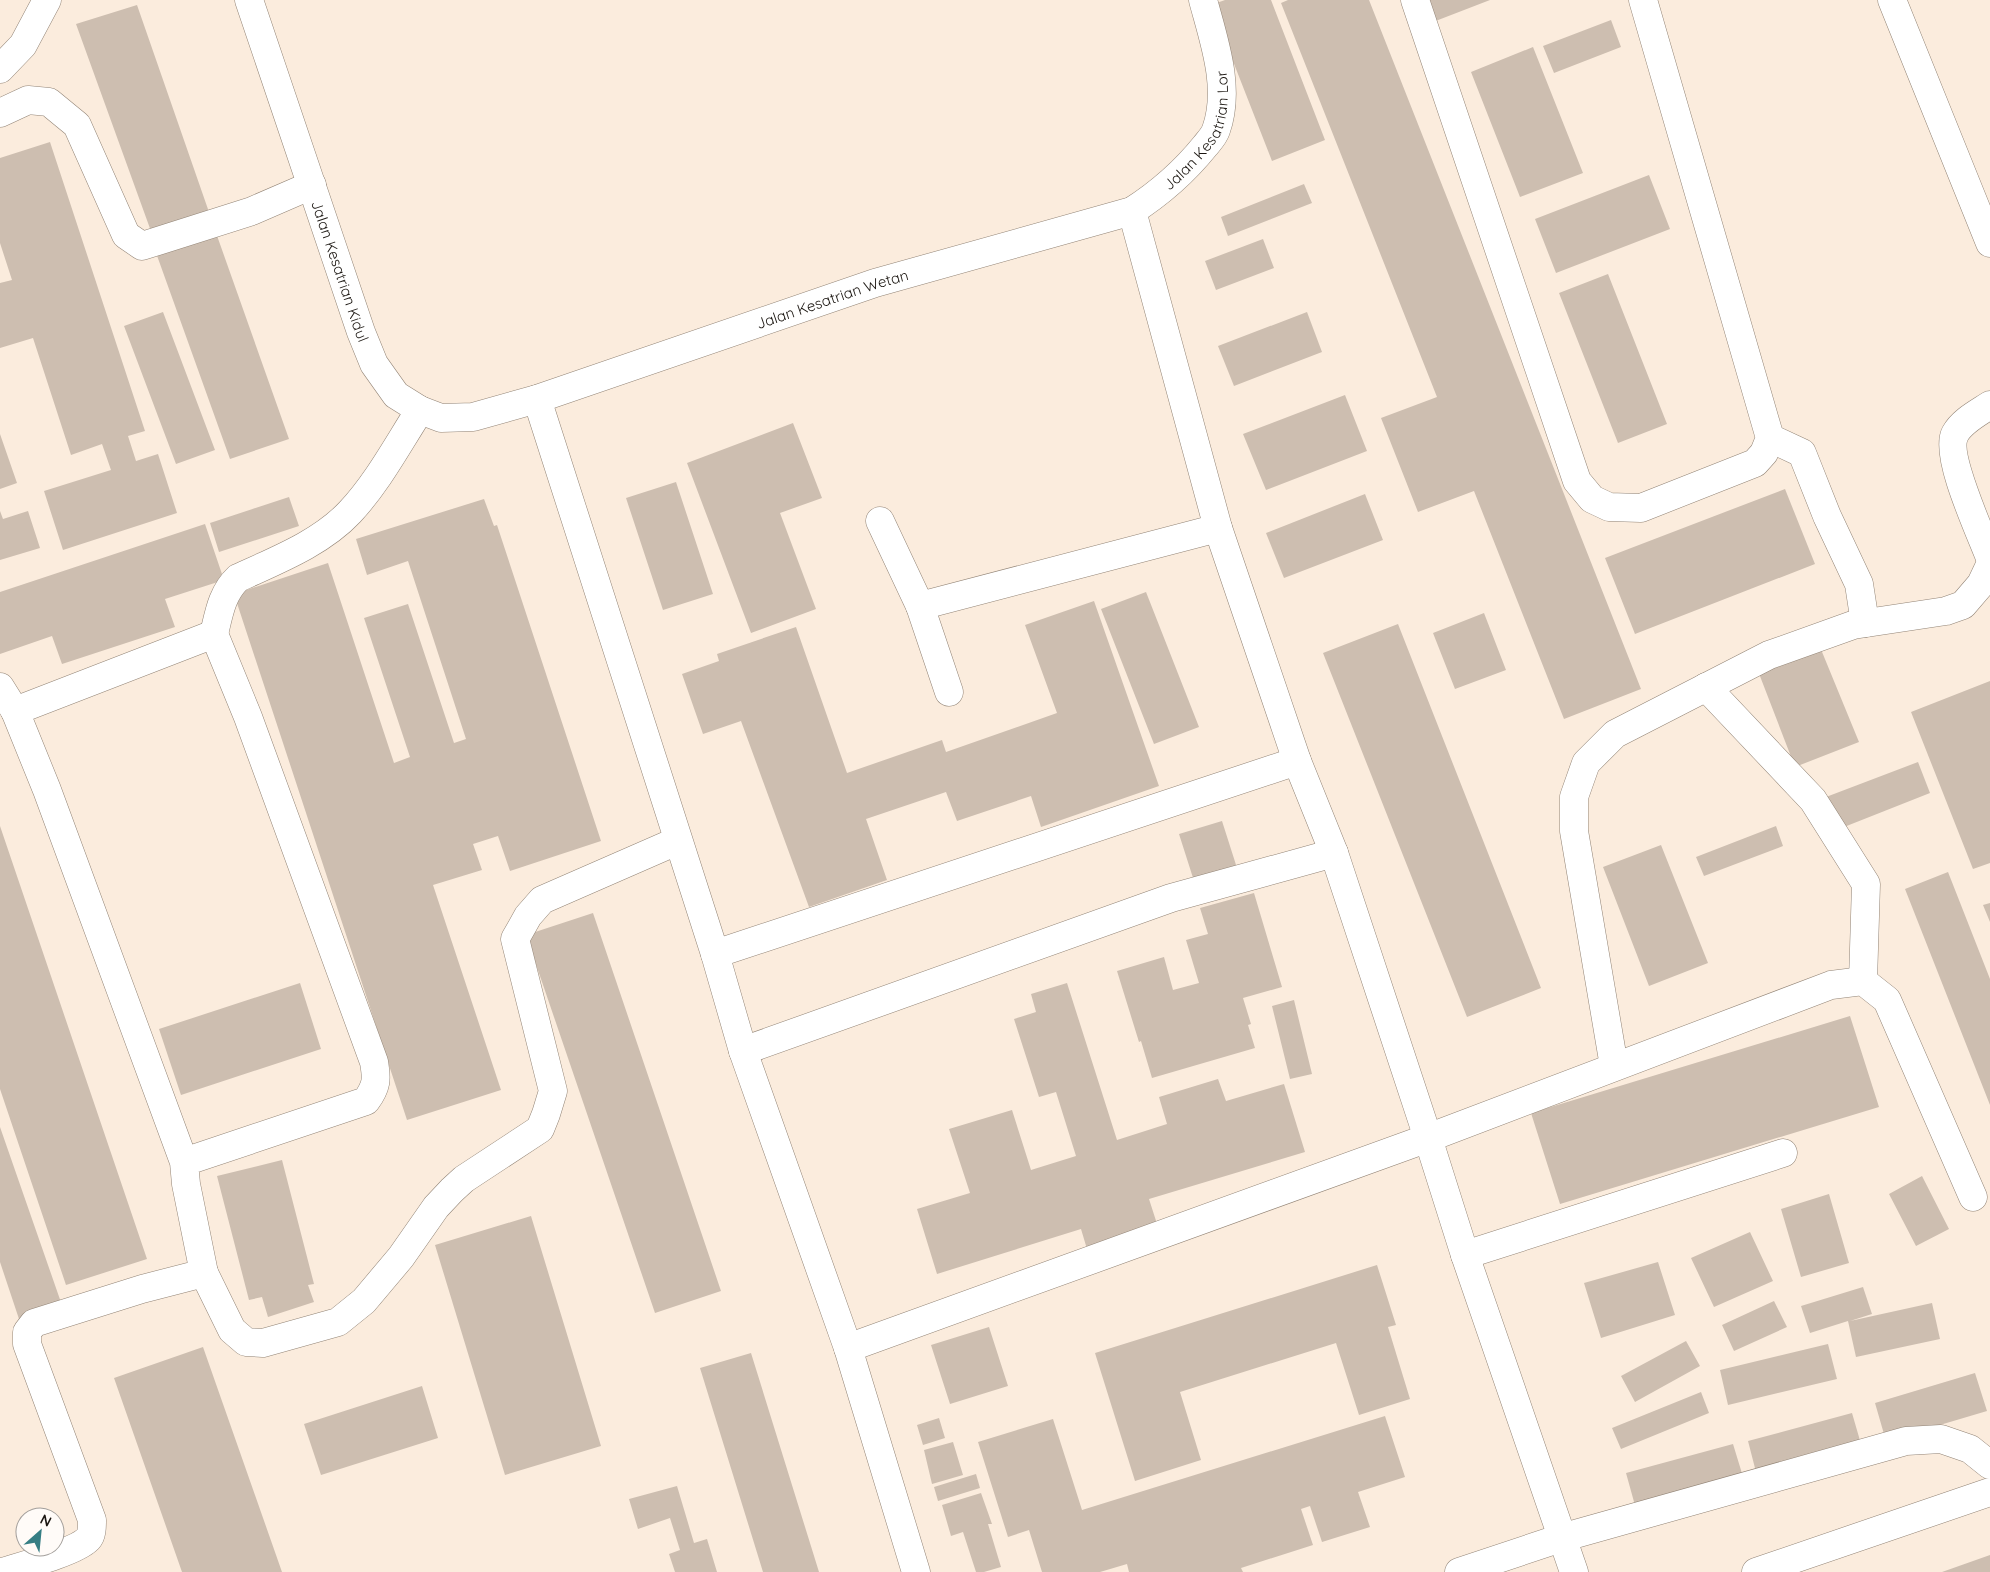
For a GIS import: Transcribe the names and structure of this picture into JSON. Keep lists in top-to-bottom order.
{
  "streets": {
    "street": ["Jalan Kesatrian Lor", "Jalan Kesatrian Kidul", "Jalan Kesatrian Wetan"]
  },
  "crossings": [
    ["Jalan Kesatrian Lor", "Jalan Kesatrian Wetan"],
    ["Jalan Kesatrian Kidul", "Jalan Kesatrian Wetan"]
  ],
  "north": "top right"
}
